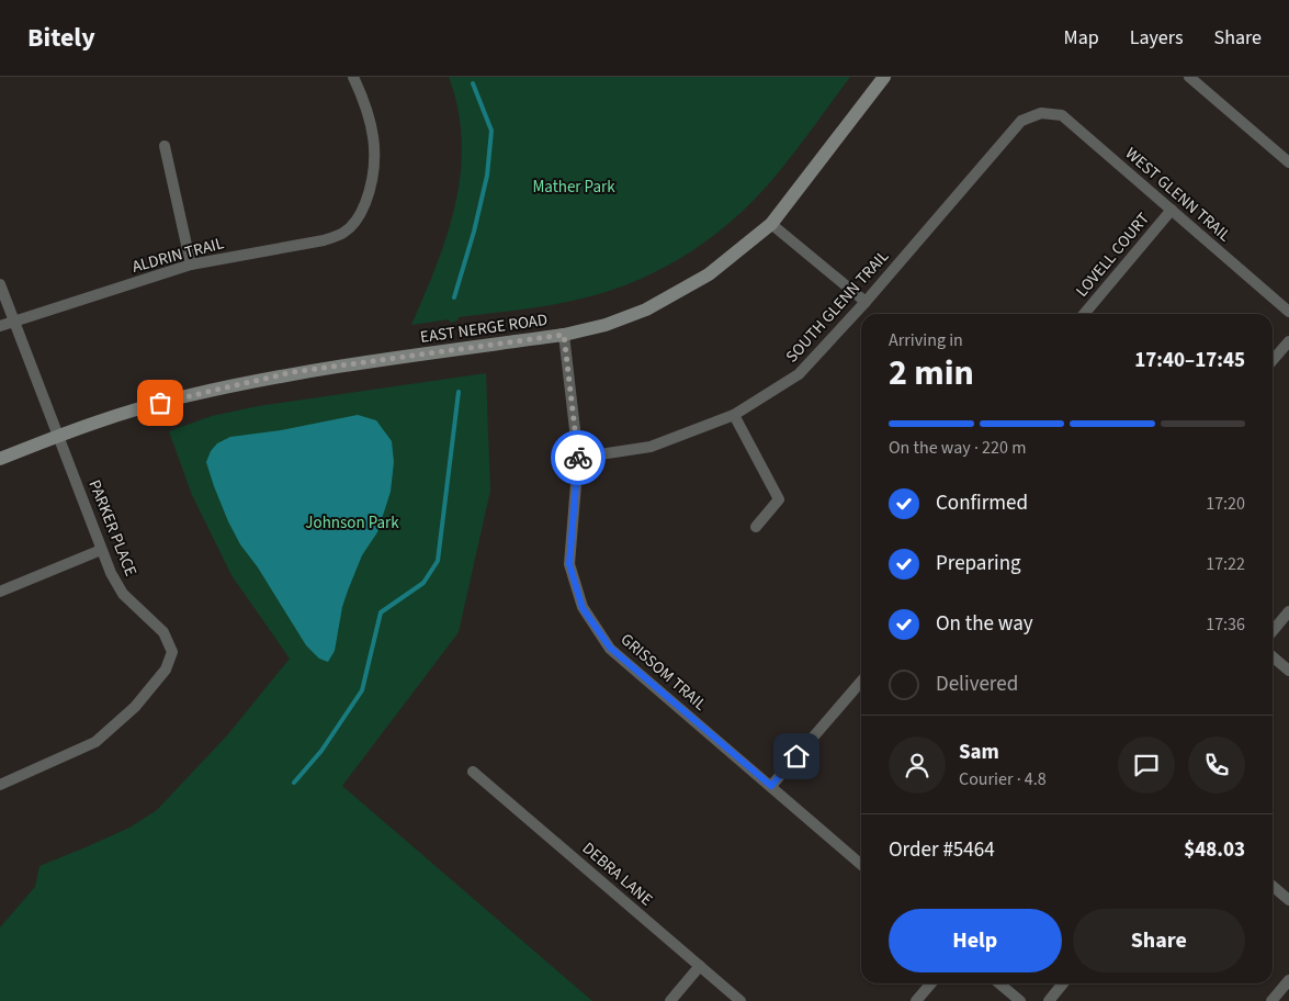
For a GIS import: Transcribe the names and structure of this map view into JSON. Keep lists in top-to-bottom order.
{
  "streets": {
    "main road": ["EAST NERGE ROAD"],
    "street": [
      "WEST GLENN TRAIL",
      "ALDRIN TRAIL",
      "LOVELL COURT",
      "SOUTH GLENN TRAIL",
      "PARKER PLACE",
      "GRISSOM TRAIL",
      "DEBRA LANE"
    ]
  },
  "crossings": [
    ["WEST GLENN TRAIL", "LOVELL COURT"],
    ["WEST GLENN TRAIL", "SOUTH GLENN TRAIL"],
    ["ALDRIN TRAIL", "PARKER PLACE"],
    ["SOUTH GLENN TRAIL", "GRISSOM TRAIL"],
    ["EAST NERGE ROAD", "PARKER PLACE"],
    ["EAST NERGE ROAD", "GRISSOM TRAIL"]
  ],
  "parks": ["Mather Park", "Johnson Park"],
  "page": {
    "header": "Bitely",
    "nav": ["Map", "Layers", "Share"],
    "heading": ["2 min", "Arriving in", "17:40–17:45"],
    "panel": [
      "Sam",
      "Courier · 4.8",
      "Order #5464",
      "$48.03"
    ],
    "bar": "On the way · 220 m",
    "list": [
      ["Confirmed", "17:20"],
      ["Preparing", "17:22"],
      ["On the way", "17:36"],
      "Delivered"
    ],
    "buttons": ["Help", "Share"]
  }
}
